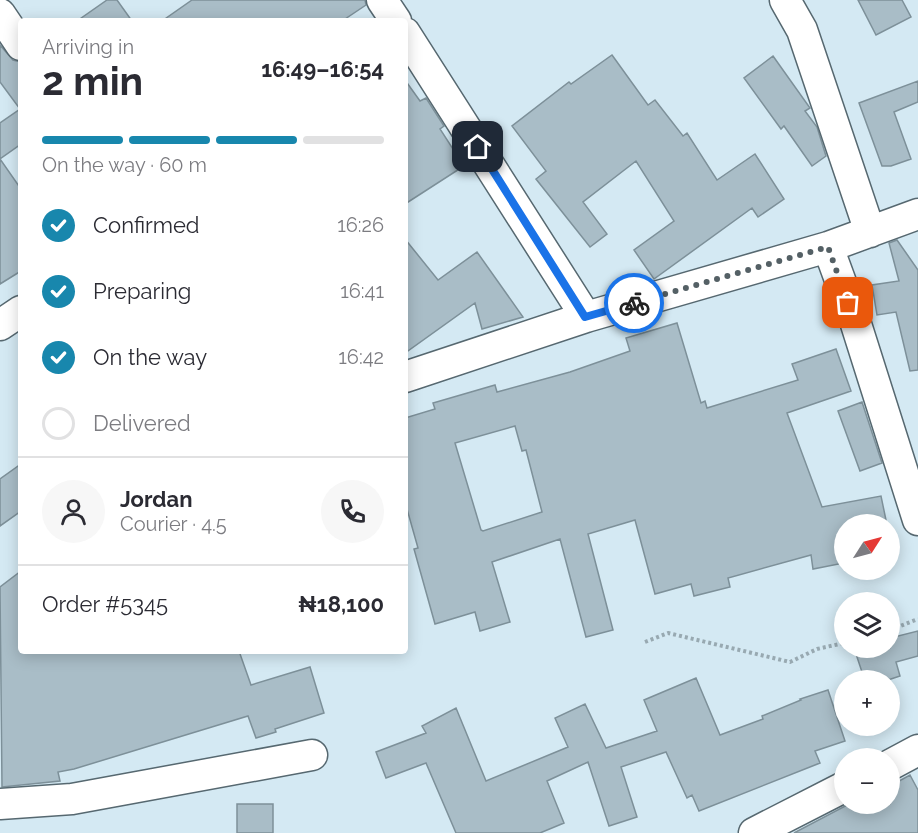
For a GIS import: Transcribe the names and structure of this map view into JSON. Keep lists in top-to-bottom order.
{
  "north": "top right",
  "page": {
    "heading": ["2 min", "Arriving in", "16:49–16:54"],
    "panel": [
      "Jordan",
      "Courier · 4.5",
      "Order #5345",
      "₦18,100"
    ],
    "bar": "On the way · 60 m",
    "list": [
      ["Confirmed", "16:26"],
      ["Preparing", "16:41"],
      ["On the way", "16:42"],
      "Delivered"
    ],
    "map_buttons": ["+", "−"]
  }
}
